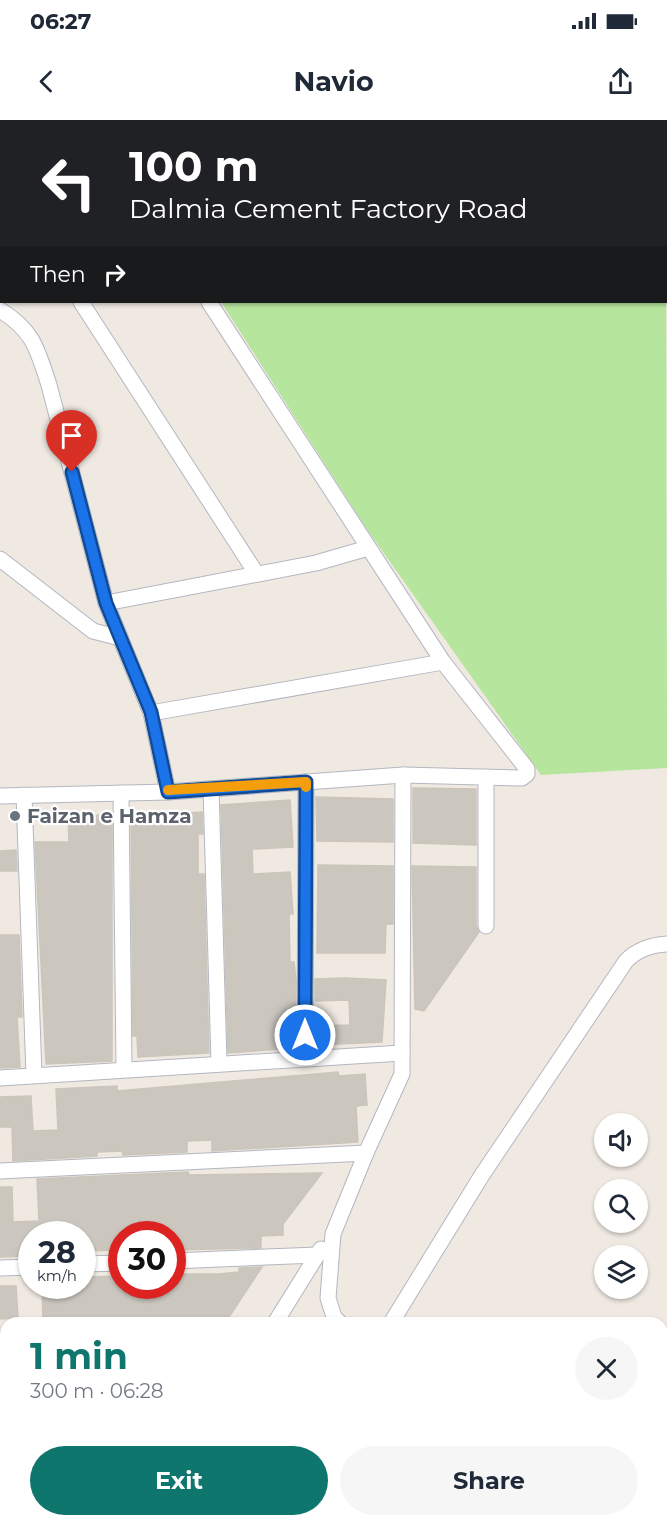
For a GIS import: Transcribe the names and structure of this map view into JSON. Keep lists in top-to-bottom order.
{
  "places": ["Faizan e Hamza"],
  "page": {
    "status": "06:27",
    "header": "Navio",
    "turn": ["100 m", "Dalmia Cement Factory Road"],
    "then": "Then",
    "speed": "28 km/h",
    "limit": "30",
    "heading": ["1 min", "300 m · 06:28"],
    "buttons": ["Exit", "Share"]
  }
}
